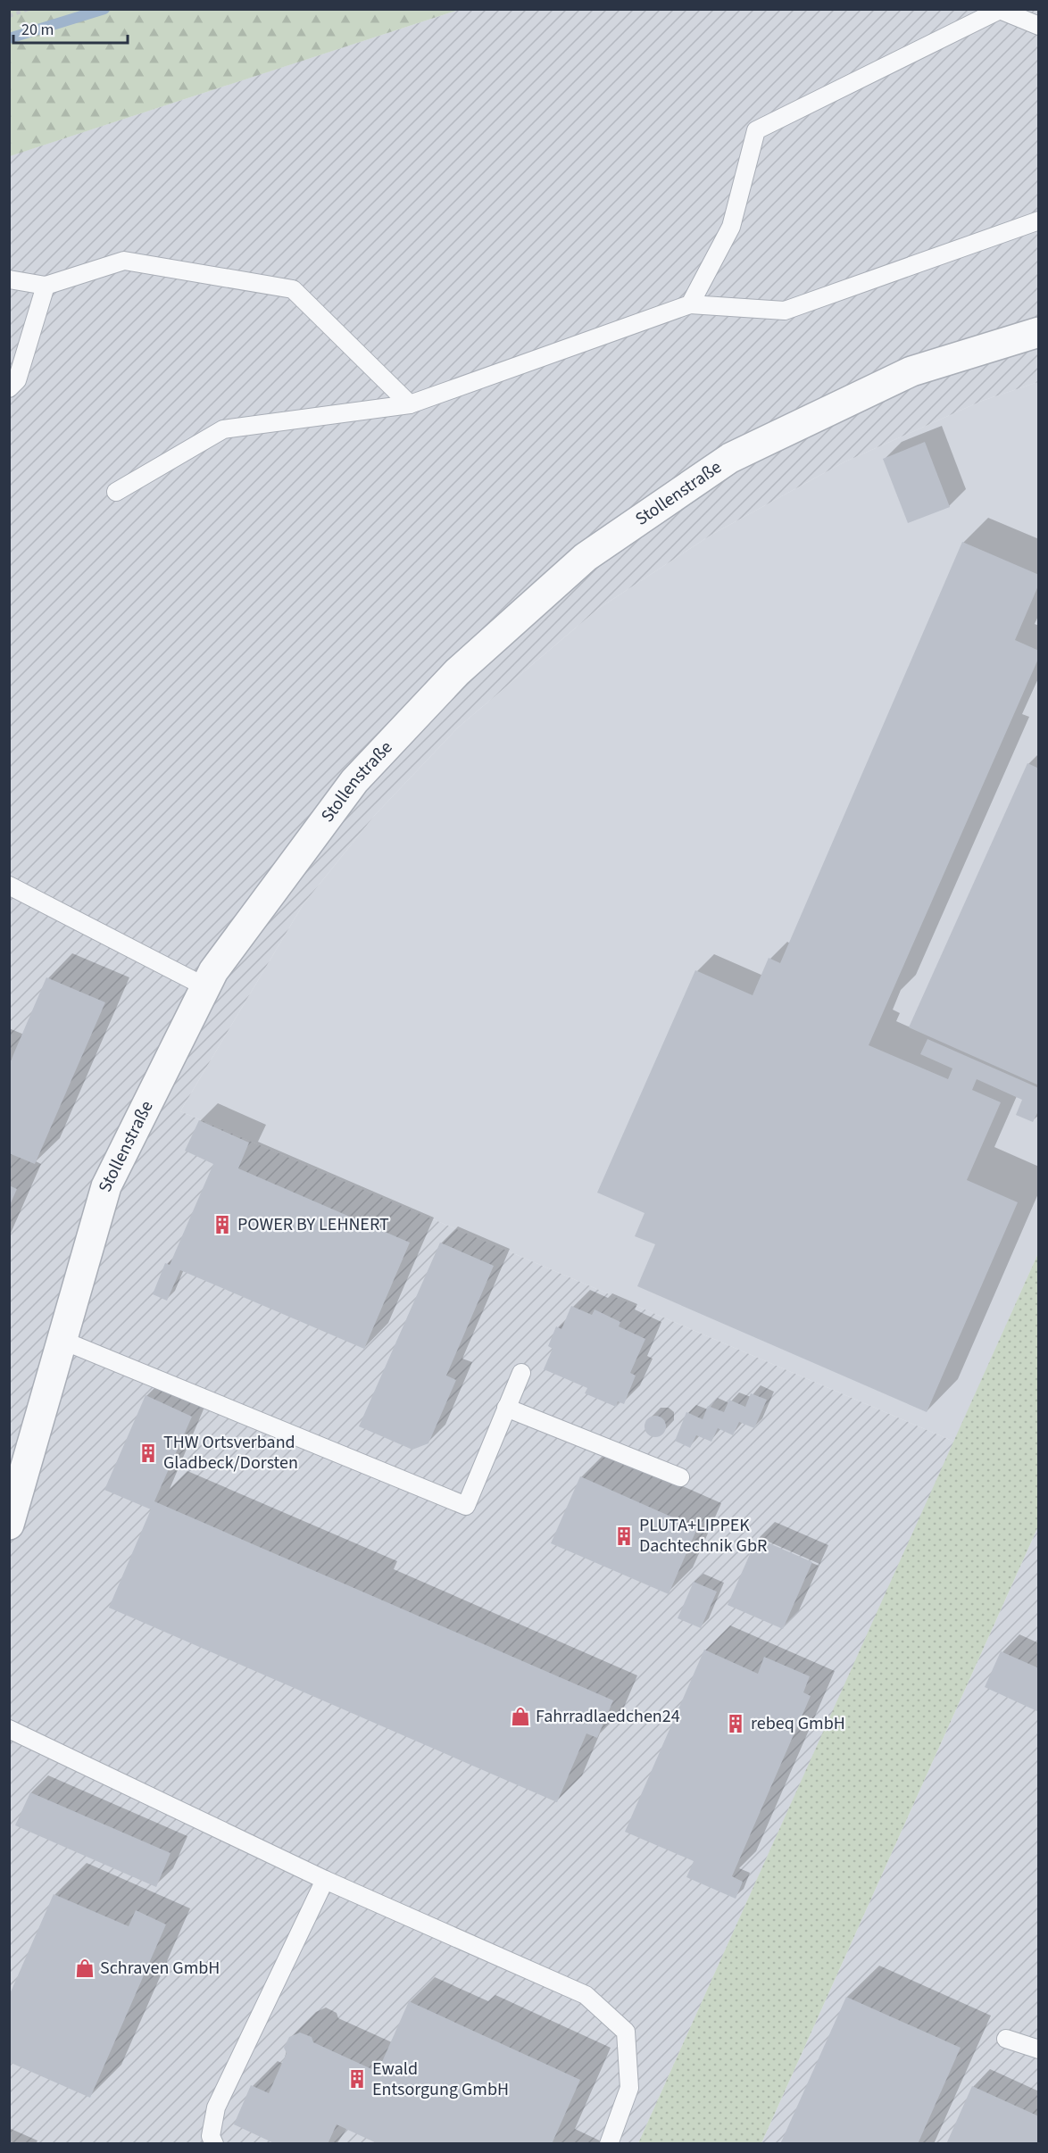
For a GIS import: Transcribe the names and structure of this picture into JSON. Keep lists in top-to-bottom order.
{
  "streets": {
    "street": ["Stollenstraße"]
  },
  "places": {
    "building": [
      "POWER BY LEHNERT",
      "THW Ortsverband Gladbeck/Dorsten",
      "PLUTA+LIPPEK Dachtechnik GbR",
      "rebeq GmbH",
      "Ewald Entsorgung GmbH"
    ],
    "shop": ["Fahrradlaedchen24", "Schraven GmbH"]
  },
  "scale_bar": "20 m"
}
